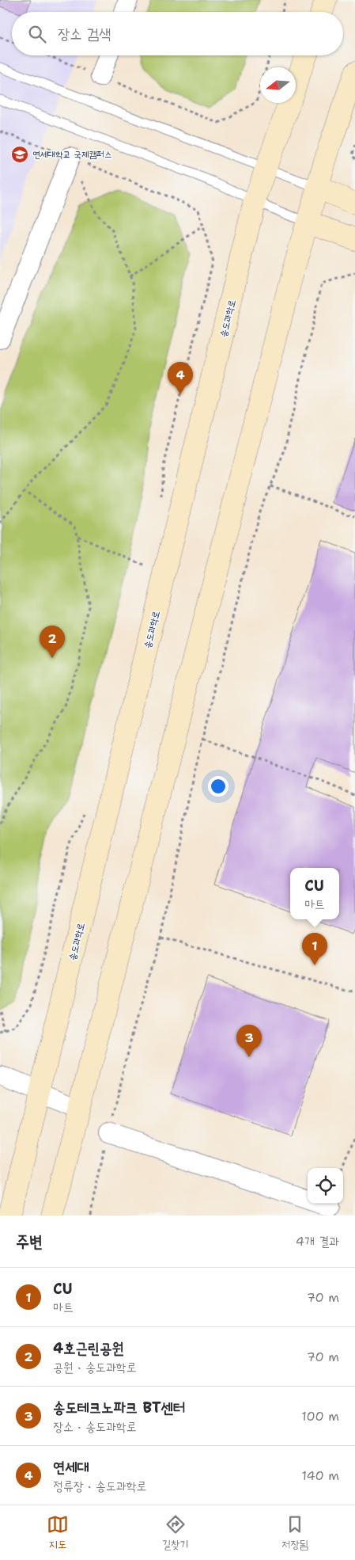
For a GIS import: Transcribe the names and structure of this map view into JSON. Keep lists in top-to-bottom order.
{
  "streets": {
    "main road": ["송도과학로"]
  },
  "places": {
    "school or university": ["연세대학교 국제캠퍼스"]
  },
  "north": "left",
  "page": {
    "search": "장소 검색",
    "pins": [
      "4",
      "2",
      "1",
      "3"
    ],
    "popup": ["CU", "마트"],
    "heading": ["주변", "4개 결과"],
    "list": [
      {
        "mark": "1",
        "name": "CU",
        "note": "마트",
        "value": "70 m"
      },
      {
        "mark": "2",
        "name": "4호근린공원",
        "note": "공원 · 송도과학로",
        "value": "70 m"
      },
      {
        "mark": "3",
        "name": "송도테크노파크 BT센터",
        "note": "장소 · 송도과학로",
        "value": "100 m"
      },
      {
        "mark": "4",
        "name": "연세대",
        "note": "정류장 · 송도과학로",
        "value": "140 m"
      }
    ],
    "nav": ["지도", "길찾기", "저장됨"]
  }
}
